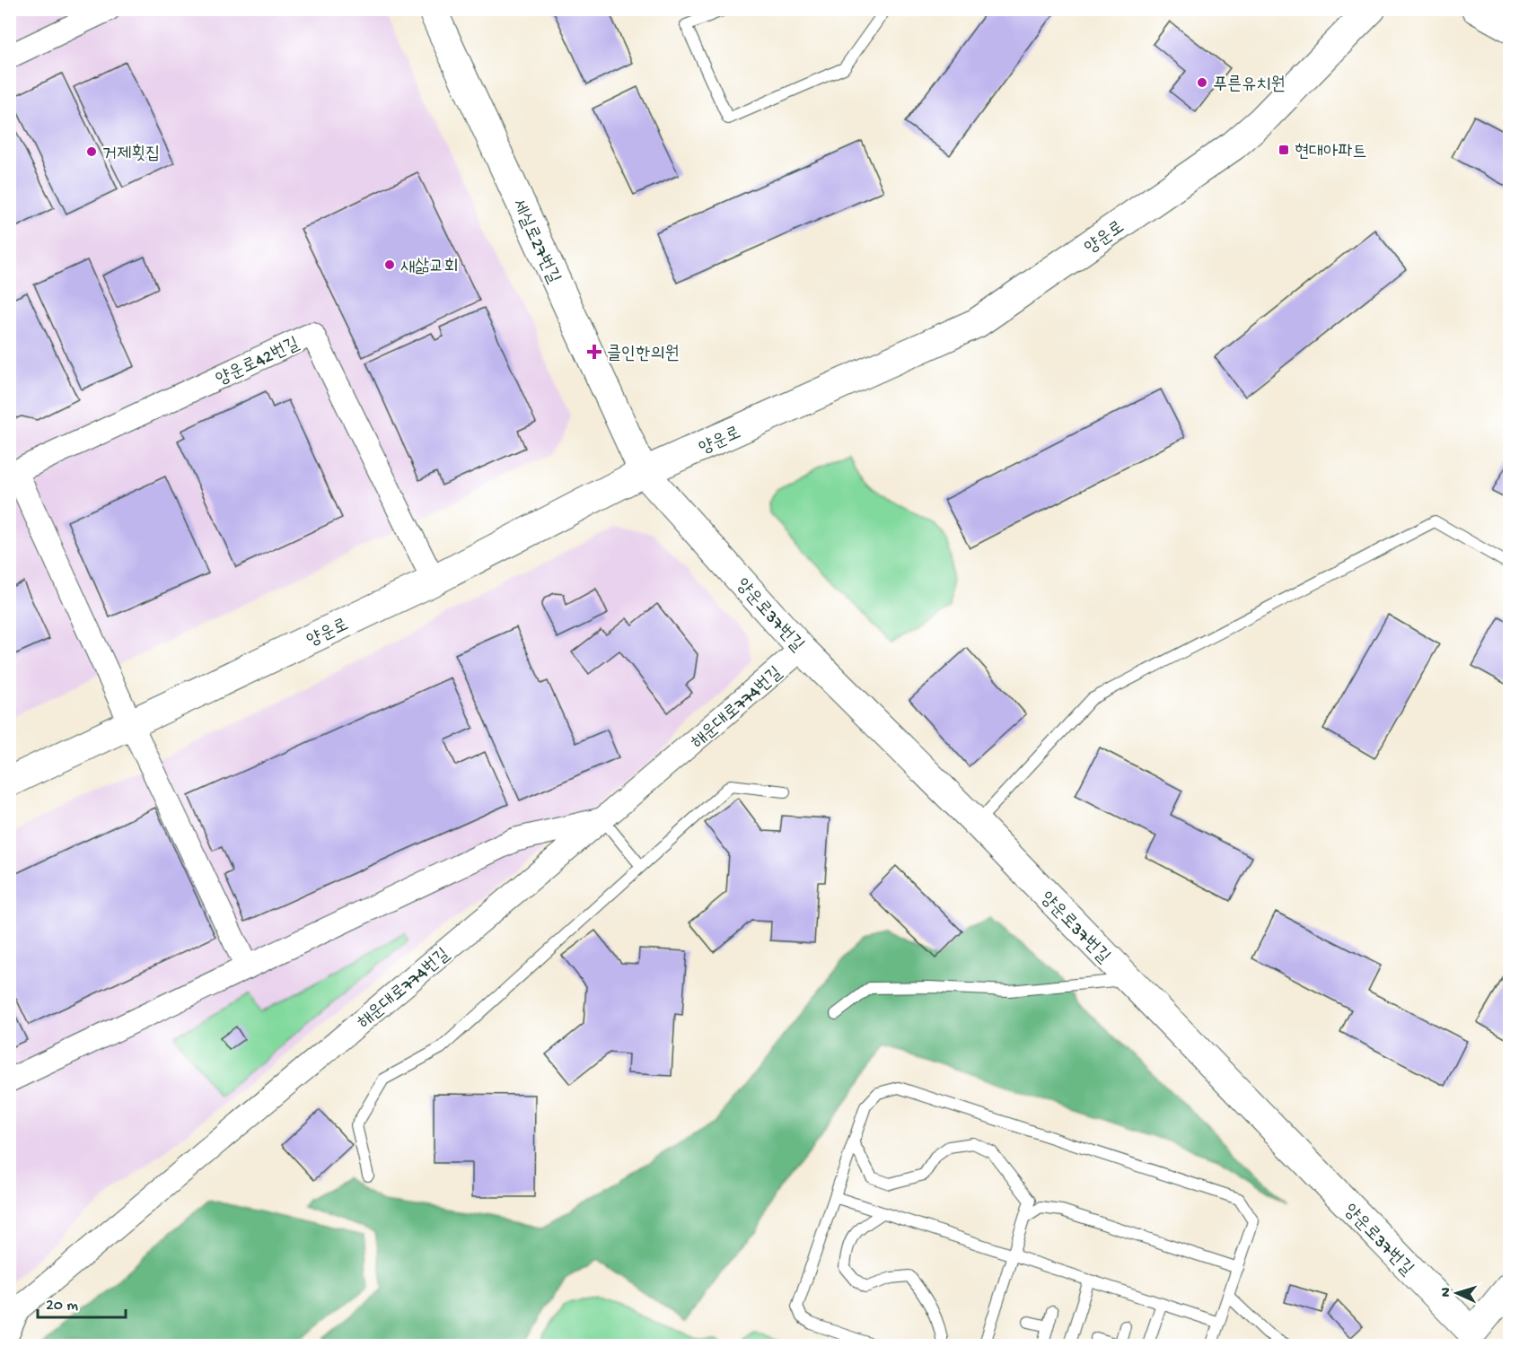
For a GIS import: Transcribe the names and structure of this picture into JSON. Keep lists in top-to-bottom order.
{
  "streets": {
    "main road": ["양운로"],
    "street": [
      "세실로27번길",
      "양운로42번길",
      "양운로37번길",
      "해운대로774번길"
    ]
  },
  "crossings": [
    ["양운로", "세실로27번길"],
    ["양운로", "양운로42번길"],
    ["양운로", "양운로37번길"],
    ["세실로27번길", "양운로37번길"],
    ["양운로37번길", "해운대로774번길"]
  ],
  "places": {
    "other": ["푸른유치원", "거제횟집", "새삶교회"],
    "transit": ["현대아파트"],
    "health": ["클인한의원"]
  },
  "scale_bar": "20 m",
  "north": "left"
}
